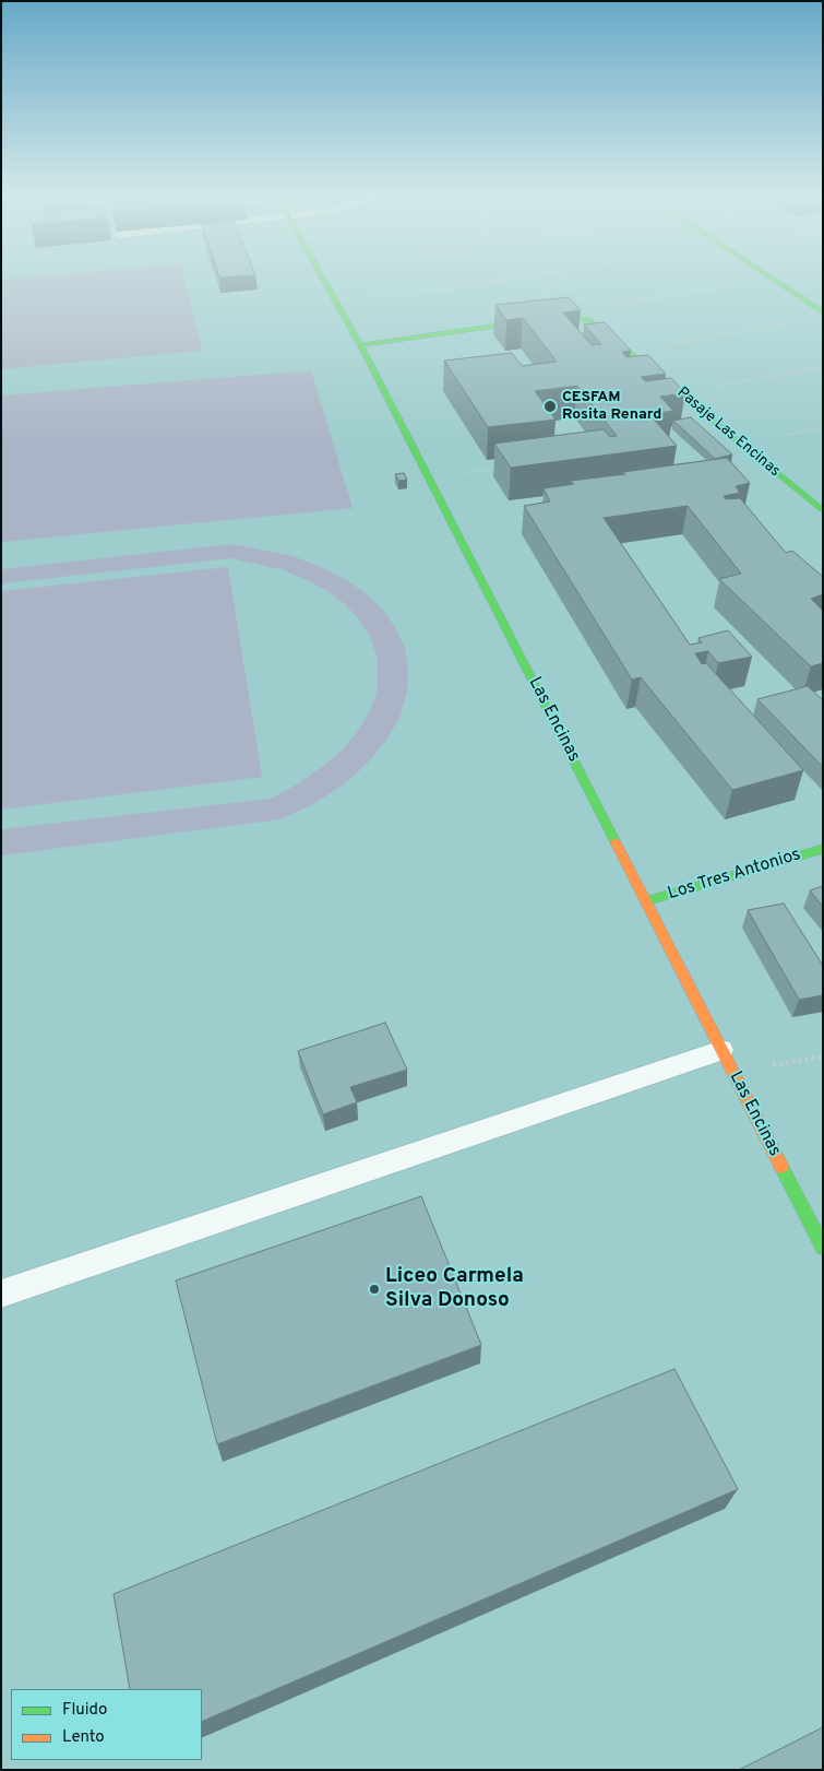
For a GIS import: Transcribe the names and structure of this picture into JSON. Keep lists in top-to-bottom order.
{
  "streets": {
    "street": ["Pasaje Las Encinas", "Las Encinas", "Los Tres Antonios"]
  },
  "crossings": [
    ["Las Encinas", "Los Tres Antonios"]
  ],
  "places": ["CESFAM Rosita Renard", "Liceo Carmela Silva Donoso"],
  "legend": ["Fluido", "Lento"]
}
